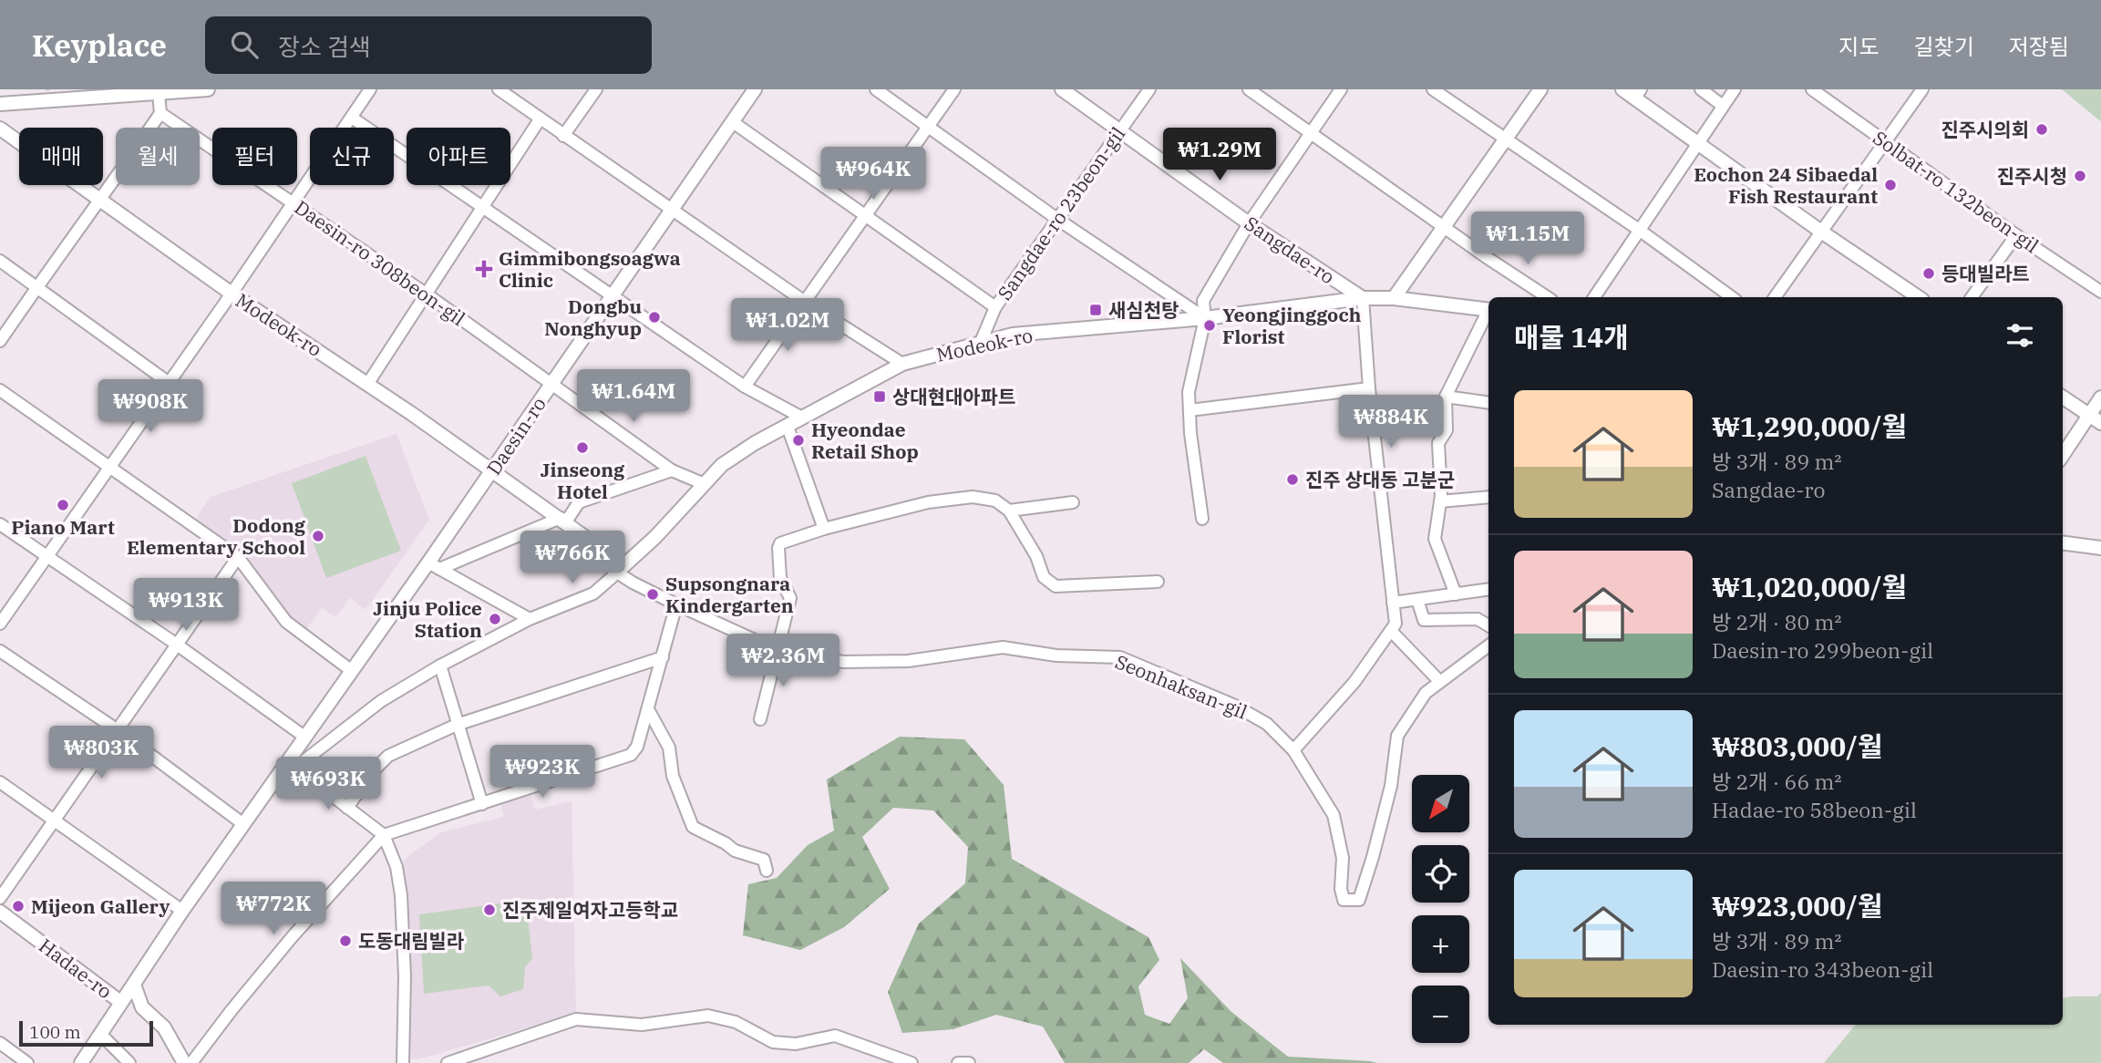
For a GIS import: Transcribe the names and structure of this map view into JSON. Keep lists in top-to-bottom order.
{
  "streets": {
    "street": [
      "Solbat-ro 132beon-gil",
      "Sangdae-ro 23beon-gil",
      "Sangdae-ro",
      "Daesin-ro 308beon-gil",
      "Modeok-ro",
      "Daesin-ro",
      "Seonhaksan-gil",
      "Hadae-ro"
    ]
  },
  "crossings": [
    ["Sangdae-ro 23beon-gil", "Sangdae-ro"],
    ["Sangdae-ro 23beon-gil", "Modeok-ro"],
    ["Sangdae-ro", "Modeok-ro"],
    ["Daesin-ro 308beon-gil", "Modeok-ro"],
    ["Daesin-ro 308beon-gil", "Daesin-ro"],
    ["Modeok-ro", "Daesin-ro"],
    ["Modeok-ro", "Seonhaksan-gil"],
    ["Daesin-ro", "Hadae-ro"]
  ],
  "places": {
    "other": [
      "진주시의회",
      "진주시청",
      "Eochon 24 Sibaedal Fish Restaurant",
      "등대빌라트",
      "Dongbu Nonghyup",
      "Yeongjinggoch Florist",
      "Hyeondae Retail Shop",
      "Jinseong Hotel",
      "진주 상대동 고분군",
      "Piano Mart",
      "Dodong Elementary School",
      "Supsongnara Kindergarten",
      "Jinju Police Station",
      "Mijeon Gallery",
      "진주제일여자고등학교",
      "도동대림빌라"
    ],
    "health": ["Gimmibongsoagwa Clinic"],
    "transit": ["새심천탕", "상대현대아파트"]
  },
  "scale_bar": "100 m",
  "north": "bottom left",
  "page": {
    "header": "Keyplace",
    "search": "장소 검색",
    "nav": ["지도", "길찾기", "저장됨"],
    "price": [
      "₩1.29M",
      "₩964K",
      "₩1.15M",
      "₩1.02M",
      "₩1.64M",
      "₩908K",
      "₩884K",
      "₩766K",
      "₩913K",
      "₩2.36M",
      "₩803K",
      "₩923K",
      "₩693K",
      "₩772K"
    ],
    "chip": [
      "매매",
      "월세",
      "필터",
      "신규",
      "아파트"
    ],
    "heading": "매물 14개",
    "list": [
      {
        "name": "₩1,290,000/월",
        "note": "방 3개 · 89 m² · Sangdae-ro"
      },
      {
        "name": "₩1,020,000/월",
        "note": "방 2개 · 80 m² · Daesin-ro 299beon-gil"
      },
      {
        "name": "₩803,000/월",
        "note": "방 2개 · 66 m² · Hadae-ro 58beon-gil"
      },
      {
        "name": "₩923,000/월",
        "note": "방 3개 · 89 m² · Daesin-ro 343beon-gil"
      }
    ],
    "map_buttons": ["+", "−"],
    "scale": "100 m"
  }
}
